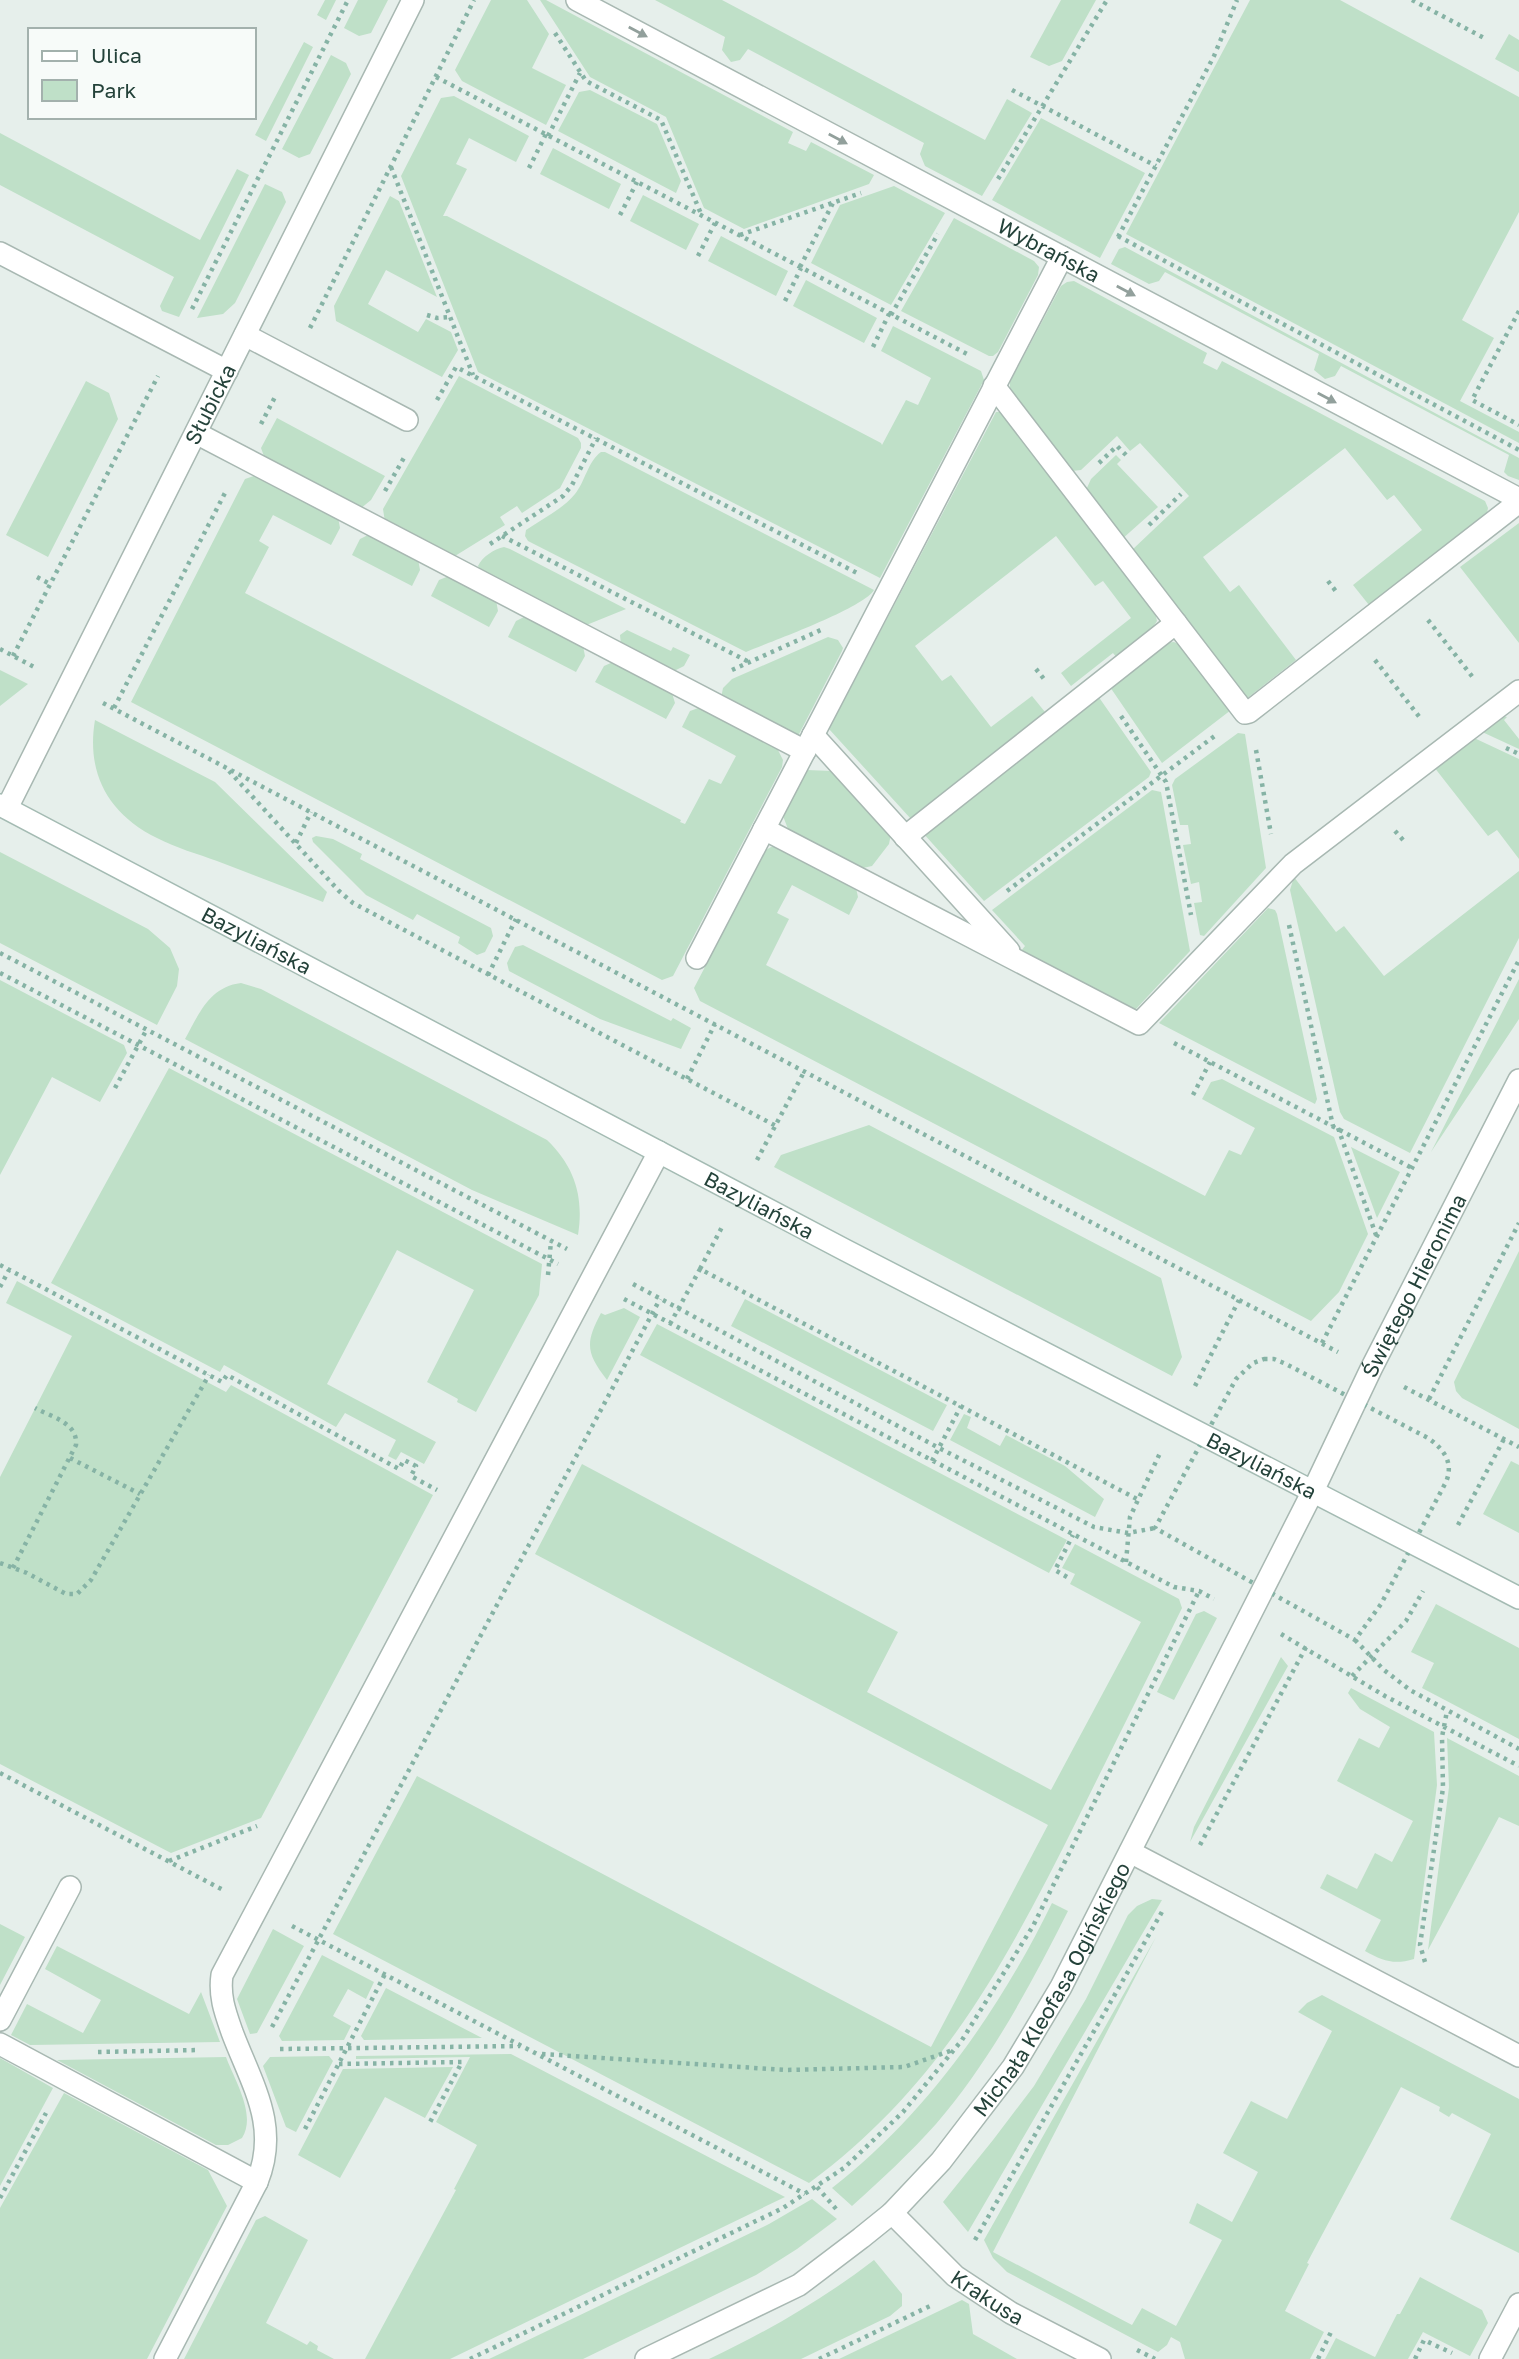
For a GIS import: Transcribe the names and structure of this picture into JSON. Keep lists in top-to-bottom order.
{
  "streets": {
    "street": [
      "Wybrańska",
      "Słubicka",
      "Bazyliańska",
      "Świętego Hieronima",
      "Michała Kleofasa Ogińskiego",
      "Krakusa"
    ]
  },
  "crossings": [
    ["Słubicka", "Bazyliańska"],
    ["Bazyliańska", "Świętego Hieronima"],
    ["Bazyliańska", "Michała Kleofasa Ogińskiego"],
    ["Świętego Hieronima", "Michała Kleofasa Ogińskiego"],
    ["Michała Kleofasa Ogińskiego", "Krakusa"]
  ],
  "one_way": ["Wybrańska"],
  "legend": ["Ulica", "Park"]
}
